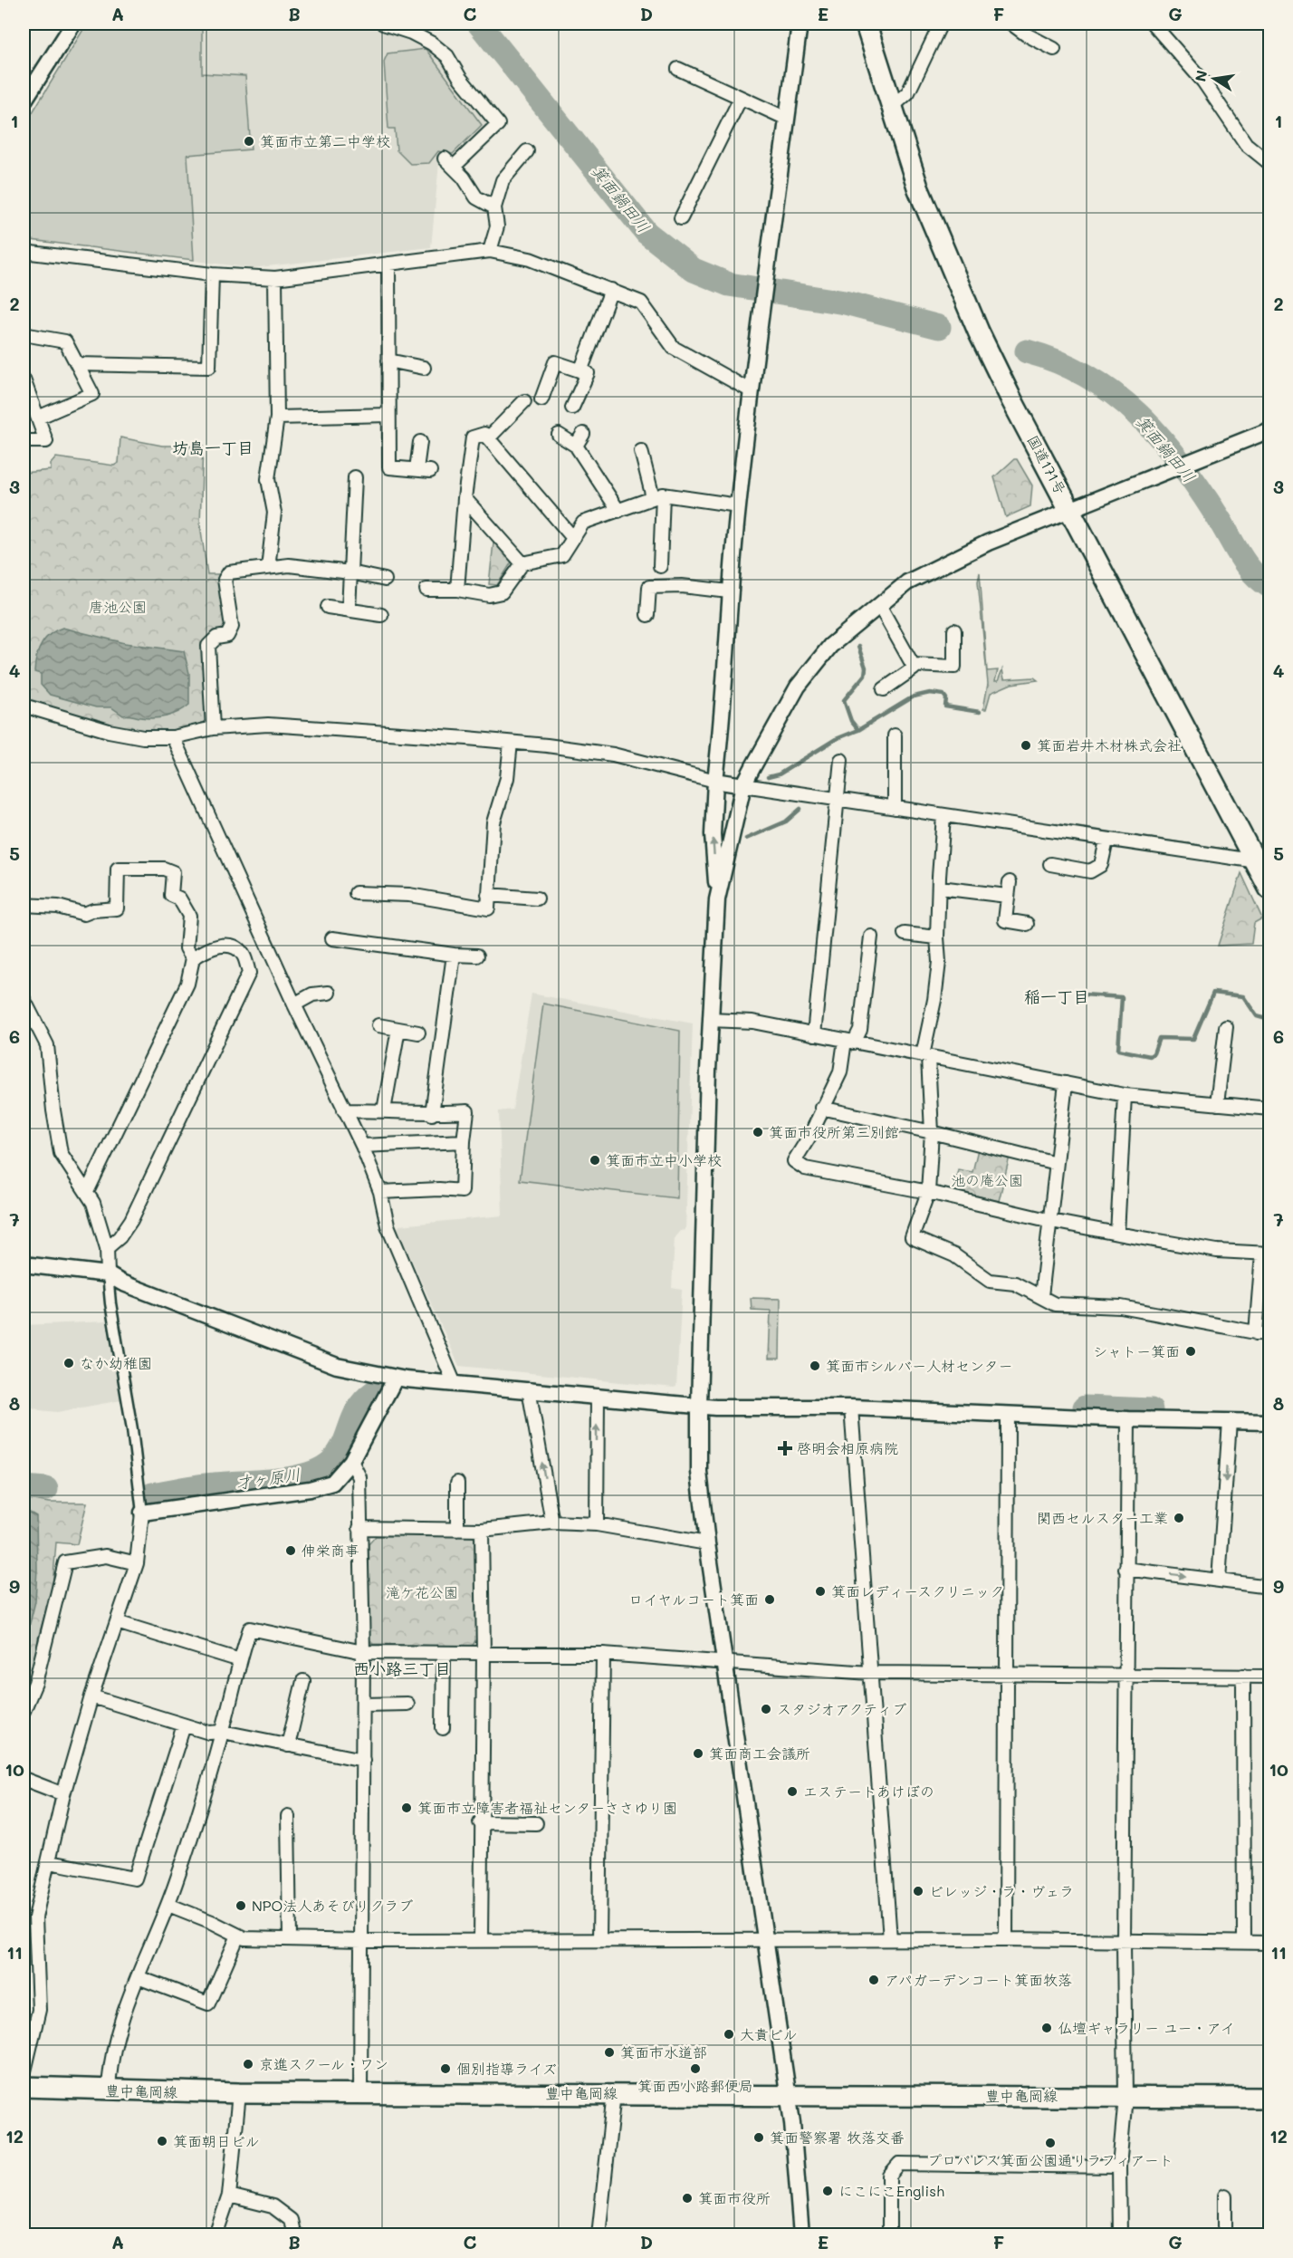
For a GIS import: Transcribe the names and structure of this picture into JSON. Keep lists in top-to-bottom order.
{
  "streets": {
    "highway": ["国道171号"],
    "main road": ["豊中亀岡線"]
  },
  "districts": ["坊島一丁目", "稲一丁目", "西小路三丁目"],
  "water": ["箕面鍋田川", "才ヶ原川"],
  "parks": ["唐池公園", "池の庵公園", "滝ケ花公園"],
  "places": {
    "other": [
      "箕面市立第二中学校",
      "箕面岩井木材株式会社",
      "箕面市役所第三別館",
      "箕面市立中小学校",
      "シャトー箕面",
      "なか幼稚園",
      "箕面市シルバー人材センター",
      "関西セルスター工業",
      "伸栄商事",
      "箕面レディースクリニック",
      "ロイヤルコート箕面",
      "スタジオアクティブ",
      "箕面商工会議所",
      "エステートあけぼの",
      "箕面市立障害者福祉センターささゆり園",
      "ビレッジ・ラ・ヴェラ",
      "NPO法人あそびりクラブ",
      "アパガーデンコート箕面牧落",
      "仏壇ギャラリー ユー・アイ",
      "大貴ビル",
      "箕面市水道部",
      "京進スクール・ワン",
      "個別指導ライズ",
      "箕面西小路郵便局",
      "箕面警察署 牧落交番",
      "箕面朝日ビル",
      "プロパレス箕面公園通りラフィアート",
      "にこにこEnglish",
      "箕面市役所"
    ],
    "health": ["啓明会相原病院"]
  },
  "north": "left",
  "grid": {
    "columns": [
      "A",
      "B",
      "C",
      "D",
      "E",
      "F",
      "G"
    ],
    "rows": [
      "1",
      "2",
      "3",
      "4",
      "5",
      "6",
      "7",
      "8",
      "9",
      "10",
      "11",
      "12"
    ]
  }
}
